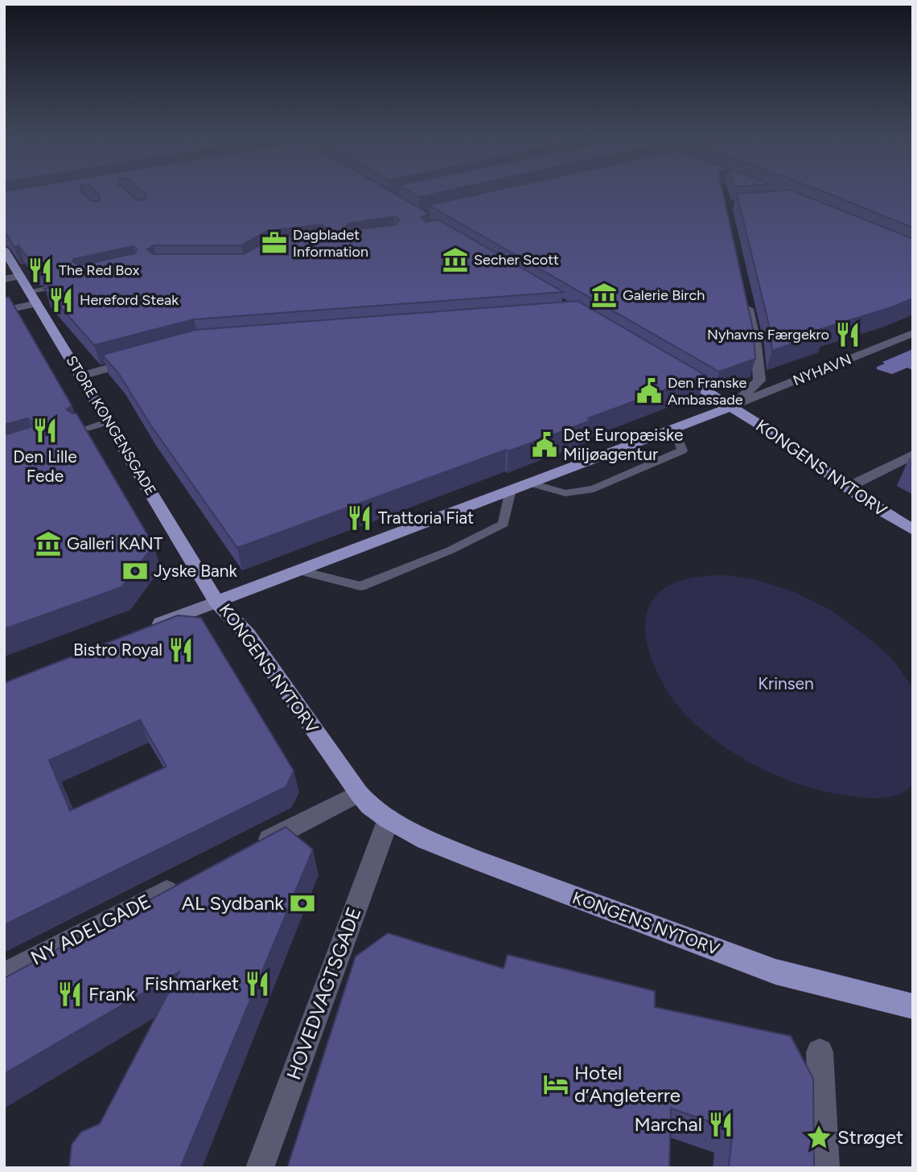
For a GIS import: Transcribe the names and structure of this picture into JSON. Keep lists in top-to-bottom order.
{
  "streets": {
    "main road": ["STORE KONGENSGADE", "KONGENS NYTORV"],
    "street": ["NYHAVN", "NY ADELGADE", "HOVEDVAGTSGADE"]
  },
  "crossings": [
    ["NYHAVN", "KONGENS NYTORV"],
    ["STORE KONGENSGADE", "KONGENS NYTORV"],
    ["KONGENS NYTORV", "HOVEDVAGTSGADE"]
  ],
  "parks": ["Krinsen"],
  "places": {
    "office": ["Dagbladet Information"],
    "museum": ["Secher Scott", "Galerie Birch", "Galleri KANT"],
    "restaurant": [
      "The Red Box",
      "Hereford Steak",
      "Nyhavns Færgekro",
      "Den Lille Fede",
      "Trattoria Fiat",
      "Bistro Royal",
      "Fishmarket",
      "Frank",
      "Marchal"
    ],
    "public building": ["Den Franske Ambassade", "Det Europæiske Miljøagentur"],
    "bank": ["Jyske Bank", "AL Sydbank"],
    "hotel": ["Hotel d’Angleterre"],
    "place": ["Strøget"]
  }
}
